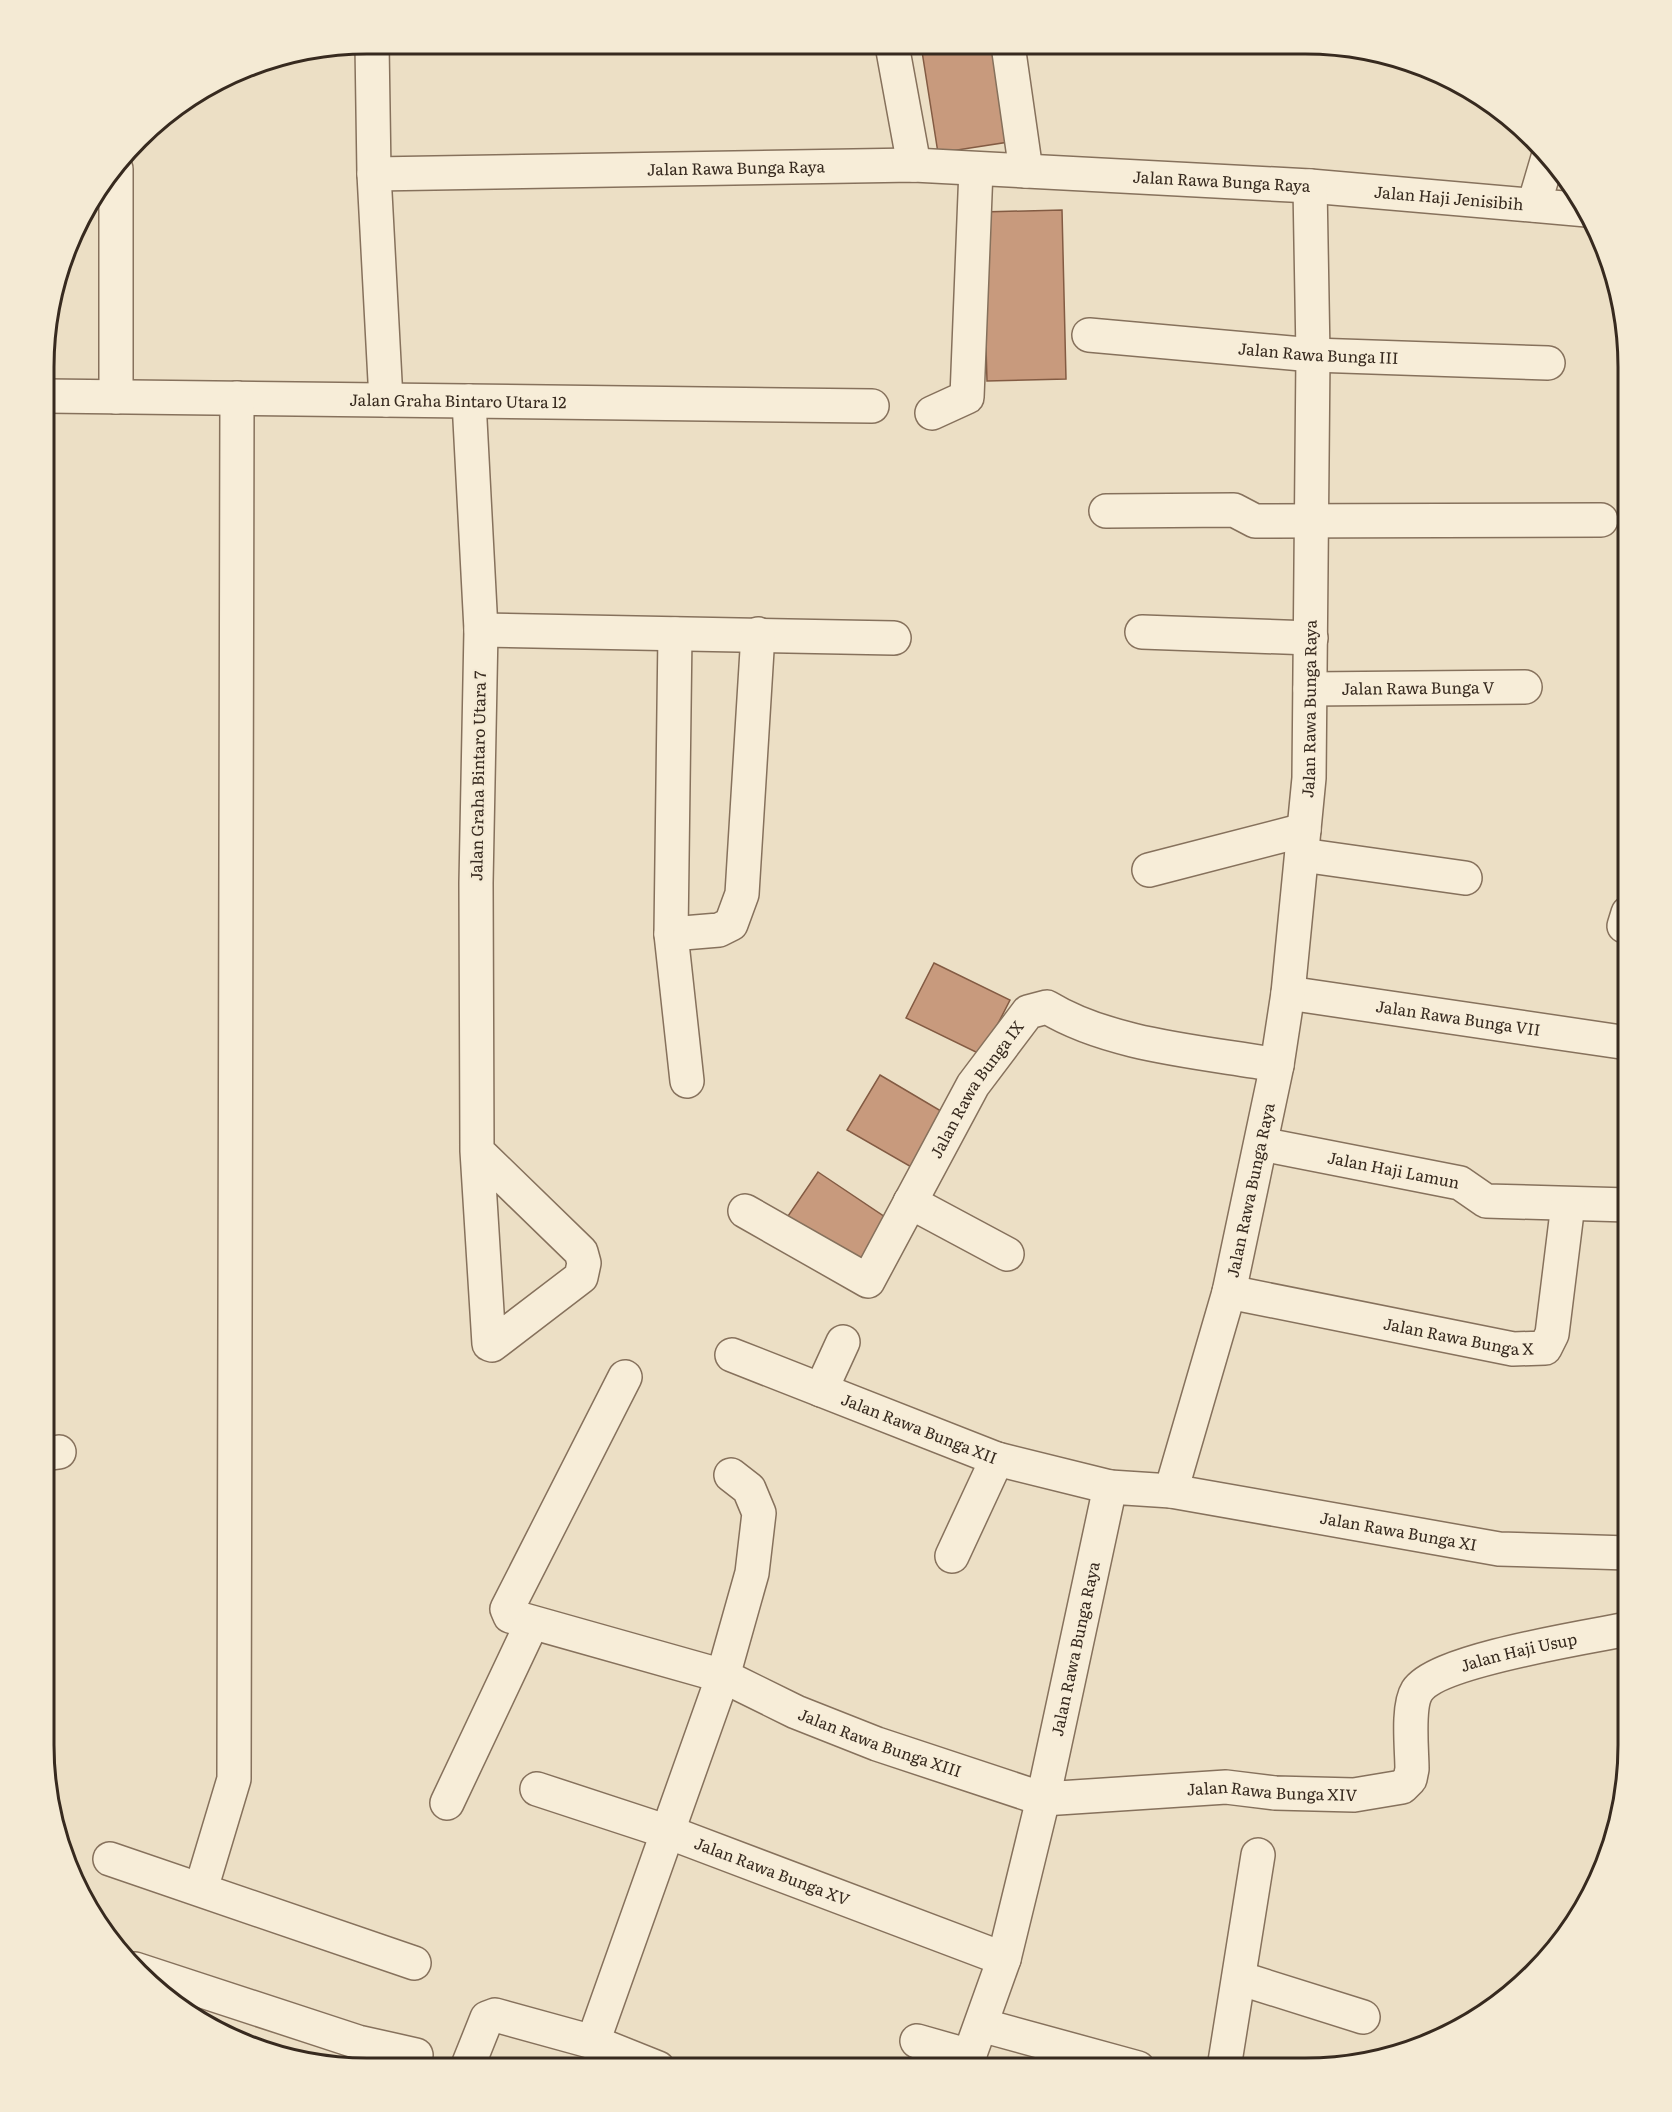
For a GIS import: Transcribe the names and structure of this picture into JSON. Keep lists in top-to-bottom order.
{
  "streets": {
    "street": [
      "Jalan Rawa Bunga Raya",
      "Jalan Haji Jenisibih",
      "Jalan Rawa Bunga III",
      "Jalan Graha Bintaro Utara 12",
      "Jalan Rawa Bunga V",
      "Jalan Graha Bintaro Utara 7",
      "Jalan Rawa Bunga VII",
      "Jalan Rawa Bunga IX",
      "Jalan Haji Lamun",
      "Jalan Rawa Bunga X",
      "Jalan Rawa Bunga XII",
      "Jalan Rawa Bunga XI",
      "Jalan Haji Usup",
      "Jalan Rawa Bunga XIII",
      "Jalan Rawa Bunga XIV",
      "Jalan Rawa Bunga XV"
    ]
  },
  "crossings": [
    ["Jalan Rawa Bunga Raya", "Jalan Haji Jenisibih"],
    ["Jalan Rawa Bunga Raya", "Jalan Rawa Bunga III"],
    ["Jalan Rawa Bunga Raya", "Jalan Rawa Bunga V"],
    ["Jalan Rawa Bunga Raya", "Jalan Rawa Bunga VII"],
    ["Jalan Rawa Bunga Raya", "Jalan Rawa Bunga IX"],
    ["Jalan Rawa Bunga Raya", "Jalan Haji Lamun"],
    ["Jalan Rawa Bunga Raya", "Jalan Rawa Bunga X"],
    ["Jalan Rawa Bunga Raya", "Jalan Rawa Bunga XII"],
    ["Jalan Rawa Bunga Raya", "Jalan Rawa Bunga XI"],
    ["Jalan Rawa Bunga Raya", "Jalan Rawa Bunga XIII"],
    ["Jalan Rawa Bunga Raya", "Jalan Rawa Bunga XIV"],
    ["Jalan Rawa Bunga Raya", "Jalan Rawa Bunga XV"],
    ["Jalan Graha Bintaro Utara 12", "Jalan Graha Bintaro Utara 7"],
    ["Jalan Haji Lamun", "Jalan Rawa Bunga X"],
    ["Jalan Haji Usup", "Jalan Rawa Bunga XIV"],
    ["Jalan Rawa Bunga XIII", "Jalan Rawa Bunga XIV"]
  ]
}
